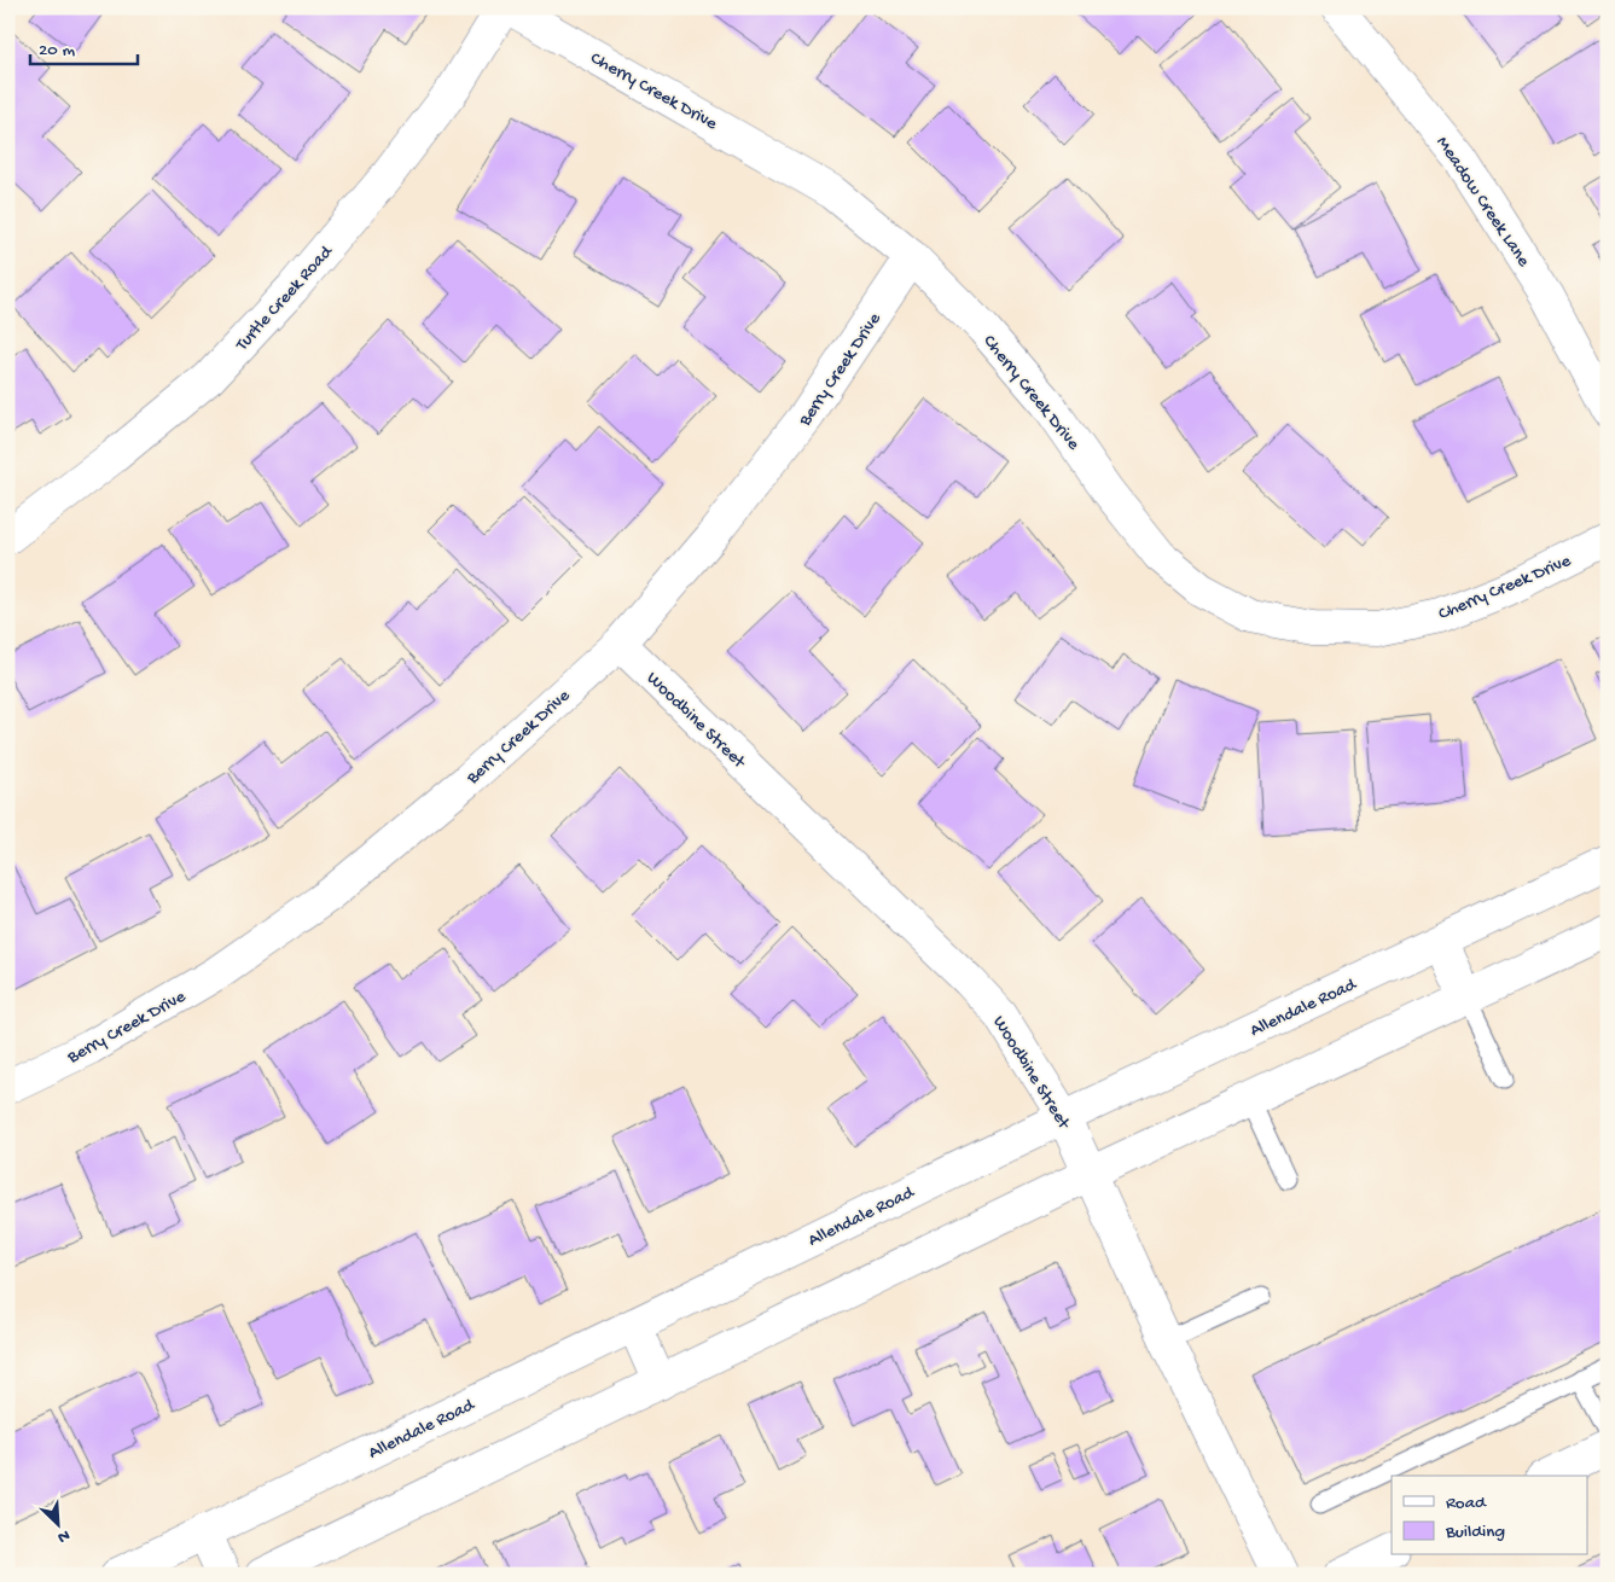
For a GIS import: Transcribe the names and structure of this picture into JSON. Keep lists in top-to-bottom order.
{
  "streets": {
    "street": [
      "Cherry Creek Drive",
      "Meadow Creek Lane",
      "Turtle Creek Road",
      "Berry Creek Drive",
      "Woodbine Street",
      "Allendale Road"
    ]
  },
  "crossings": [
    ["Cherry Creek Drive", "Berry Creek Drive"],
    ["Berry Creek Drive", "Woodbine Street"],
    ["Woodbine Street", "Allendale Road"]
  ],
  "legend": ["Road", "Building"],
  "scale_bar": "20 m",
  "north": "bottom right"
}
